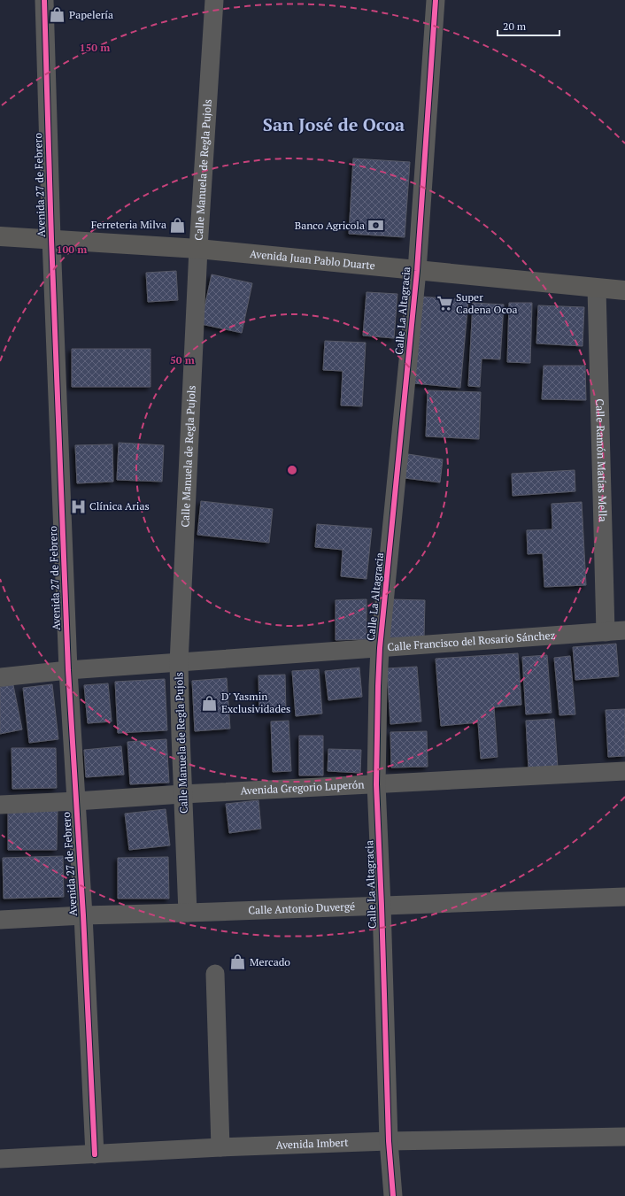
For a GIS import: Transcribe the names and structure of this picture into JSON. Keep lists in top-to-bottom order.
{
  "streets": {
    "main road": ["Avenida Juan Pablo Duarte"],
    "street": [
      "Calle Manuela de Regla Pujols",
      "Avenida 27 de Febrero",
      "Calle La Altagracia",
      "Calle Ramón Matías Mella",
      "Calle Francisco del Rosario Sánchez",
      "Avenida Gregorio Luperón",
      "Calle Antonio Duvergé",
      "Avenida Imbert"
    ]
  },
  "crossings": [
    ["Calle Manuela de Regla Pujols", "Avenida Juan Pablo Duarte"],
    ["Calle Manuela de Regla Pujols", "Calle Francisco del Rosario Sánchez"],
    ["Calle Manuela de Regla Pujols", "Avenida Gregorio Luperón"],
    ["Calle Manuela de Regla Pujols", "Calle Antonio Duvergé"],
    ["Avenida 27 de Febrero", "Avenida Juan Pablo Duarte"],
    ["Avenida 27 de Febrero", "Calle Francisco del Rosario Sánchez"],
    ["Avenida 27 de Febrero", "Avenida Gregorio Luperón"],
    ["Avenida 27 de Febrero", "Calle Antonio Duvergé"],
    ["Avenida 27 de Febrero", "Avenida Imbert"],
    ["Avenida Juan Pablo Duarte", "Calle La Altagracia"],
    ["Avenida Juan Pablo Duarte", "Calle Ramón Matías Mella"],
    ["Calle La Altagracia", "Calle Francisco del Rosario Sánchez"],
    ["Calle La Altagracia", "Avenida Gregorio Luperón"],
    ["Calle La Altagracia", "Calle Antonio Duvergé"],
    ["Calle La Altagracia", "Avenida Imbert"],
    ["Calle Ramón Matías Mella", "Calle Francisco del Rosario Sánchez"]
  ],
  "districts": ["San José de Ocoa"],
  "places": {
    "shop": [
      "Papelería",
      "Ferreteria Milva",
      "D' Yasmin Exclusividades",
      "Mercado"
    ],
    "bank": ["Banco Agricola"],
    "supermarket": ["Super Cadena Ocoa"],
    "hospital": ["Clínica Arias"]
  },
  "scale_bar": "20 m",
  "rings": ["150 m", "100 m", "50 m"]
}
